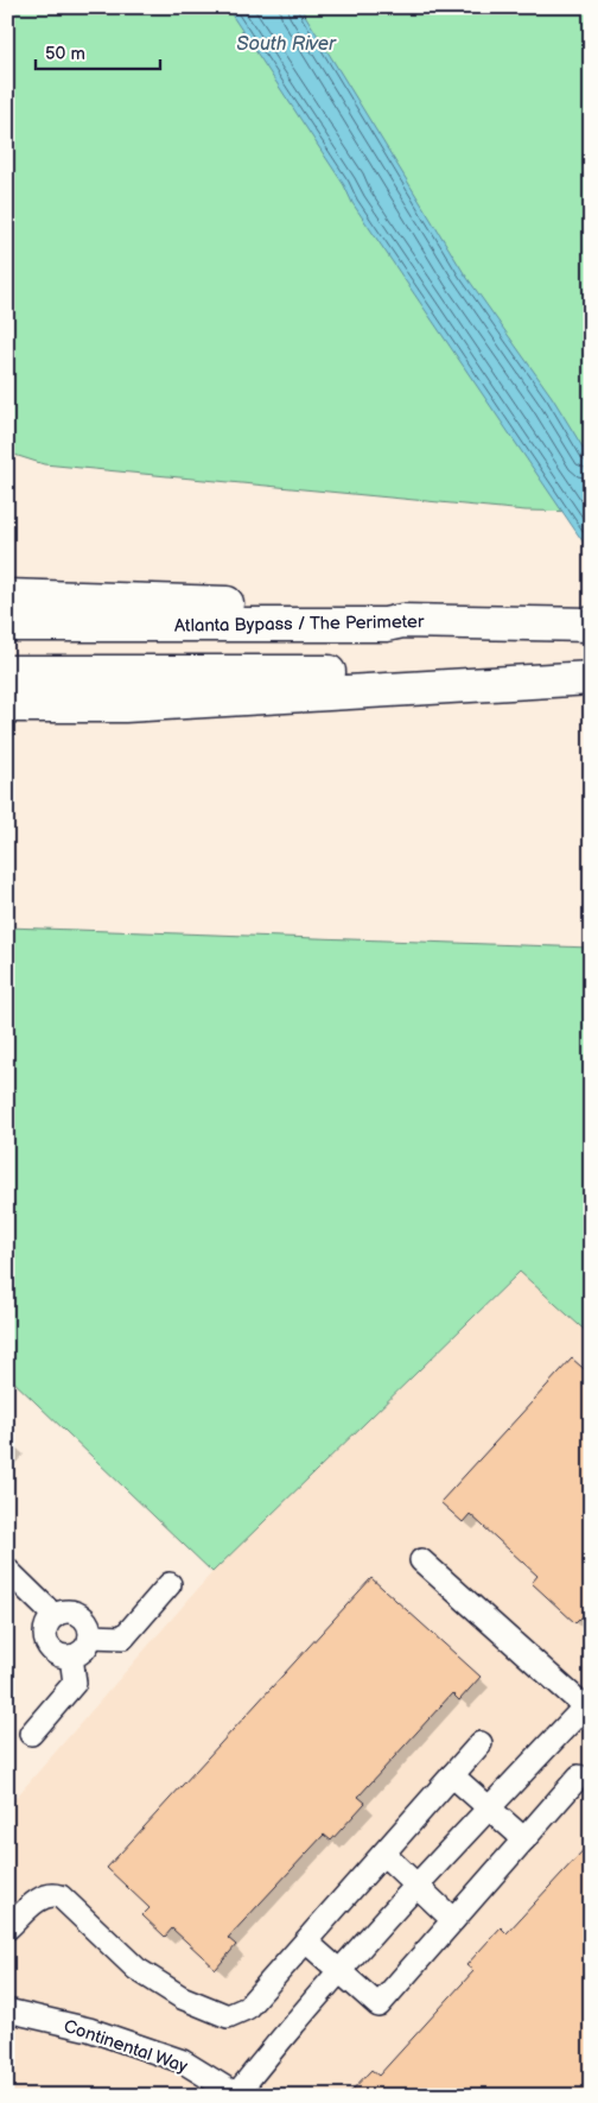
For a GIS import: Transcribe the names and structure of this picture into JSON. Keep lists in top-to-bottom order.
{
  "streets": {
    "highway": ["Atlanta Bypass / The Perimeter"],
    "street": ["Continental Way"]
  },
  "water": ["South River"],
  "scale_bar": "50 m"
}
